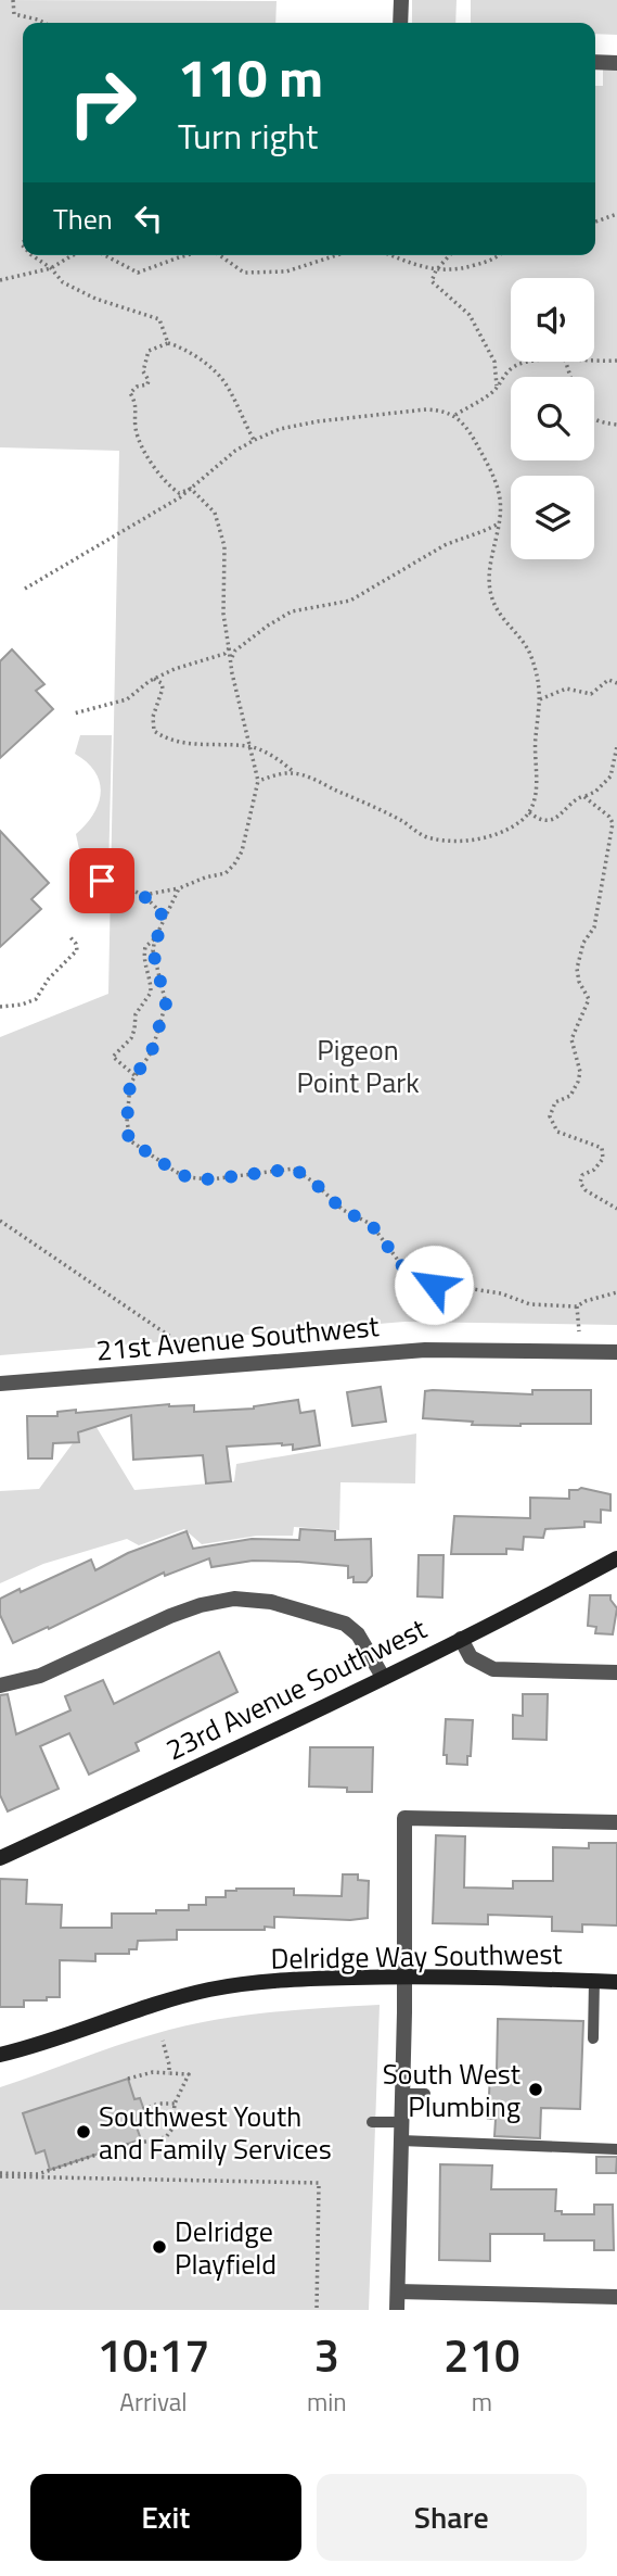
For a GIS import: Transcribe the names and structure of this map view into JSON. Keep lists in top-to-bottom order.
{
  "streets": {
    "street": ["21st Avenue Southwest", "23rd Avenue Southwest", "Delridge Way Southwest"]
  },
  "parks": ["Pigeon Point Park"],
  "places": ["South West Plumbing", "Southwest Youth and Family Services", "Delridge Playfield"],
  "page": {
    "turn": ["110 m", "Turn right"],
    "then": "Then",
    "eta": [
      "10:17",
      "Arrival",
      "3",
      "min",
      "210",
      "m"
    ],
    "buttons": ["Exit", "Share"]
  }
}
